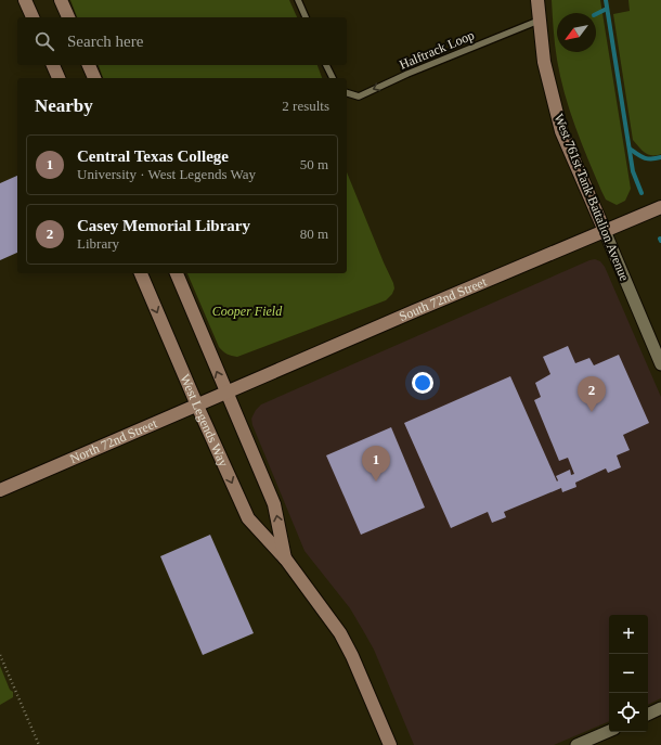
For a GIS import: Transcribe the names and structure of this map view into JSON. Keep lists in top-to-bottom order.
{
  "streets": {
    "street": [
      "West 761st Tank Battalion Avenue",
      "South 72nd Street",
      "West Legends Way",
      "North 72nd Street"
    ],
    "lane": ["Halftrack Loop"]
  },
  "crossings": [
    ["Halftrack Loop", "West 761st Tank Battalion Avenue"],
    ["West 761st Tank Battalion Avenue", "South 72nd Street"],
    ["South 72nd Street", "West Legends Way"],
    ["South 72nd Street", "North 72nd Street"],
    ["West Legends Way", "North 72nd Street"]
  ],
  "one_way": ["Halftrack Loop"],
  "parks": ["Cooper Field"],
  "north": "bottom left",
  "page": {
    "search": "Search here",
    "heading": ["Nearby", "2 results"],
    "list": [
      {
        "mark": "1",
        "name": "Central Texas College",
        "note": "University · West Legends Way",
        "value": "50 m"
      },
      {
        "mark": "2",
        "name": "Casey Memorial Library",
        "note": "Library",
        "value": "80 m"
      }
    ],
    "pins": ["2", "1"],
    "map_buttons": ["+", "−"]
  }
}
